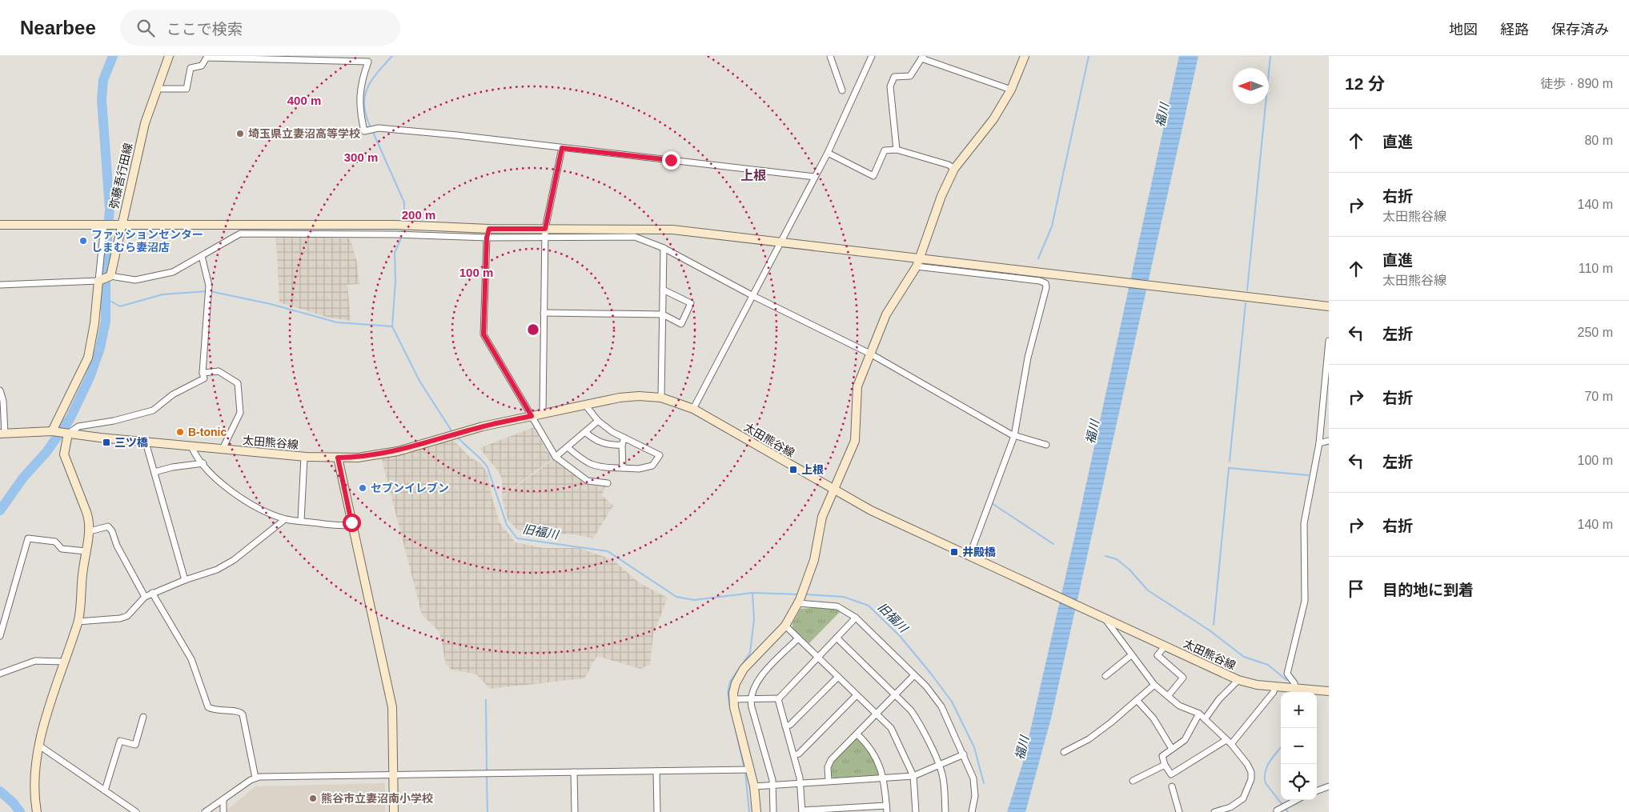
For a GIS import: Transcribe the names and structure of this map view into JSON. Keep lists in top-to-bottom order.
{
  "streets": {
    "street": ["弥藤吾行田線", "太田熊谷線"]
  },
  "districts": ["上根"],
  "water": ["福川", "旧福川"],
  "places": {
    "other": [
      "埼玉県立妻沼高等学校",
      "ファッションセンター しまむら妻沼店",
      "B-tonic",
      "セブンイレブン",
      "熊谷市立妻沼南小学校"
    ],
    "transit": ["三ツ橋", "上根", "井殿橋"]
  },
  "north": "left",
  "page": {
    "header": "Nearbee",
    "search": "ここで検索",
    "nav": ["地図", "経路", "保存済み"],
    "heading": ["12 分", "徒歩 · 890 m"],
    "list": [
      ["直進", "80 m"],
      ["右折", "太田熊谷線", "140 m"],
      ["直進", "太田熊谷線", "110 m"],
      ["左折", "250 m"],
      ["右折", "70 m"],
      ["左折", "100 m"],
      ["右折", "140 m"],
      "目的地に到着"
    ],
    "map_buttons": ["+", "−"]
  },
  "rings": [
    "400 m",
    "300 m",
    "200 m",
    "100 m"
  ]
}
